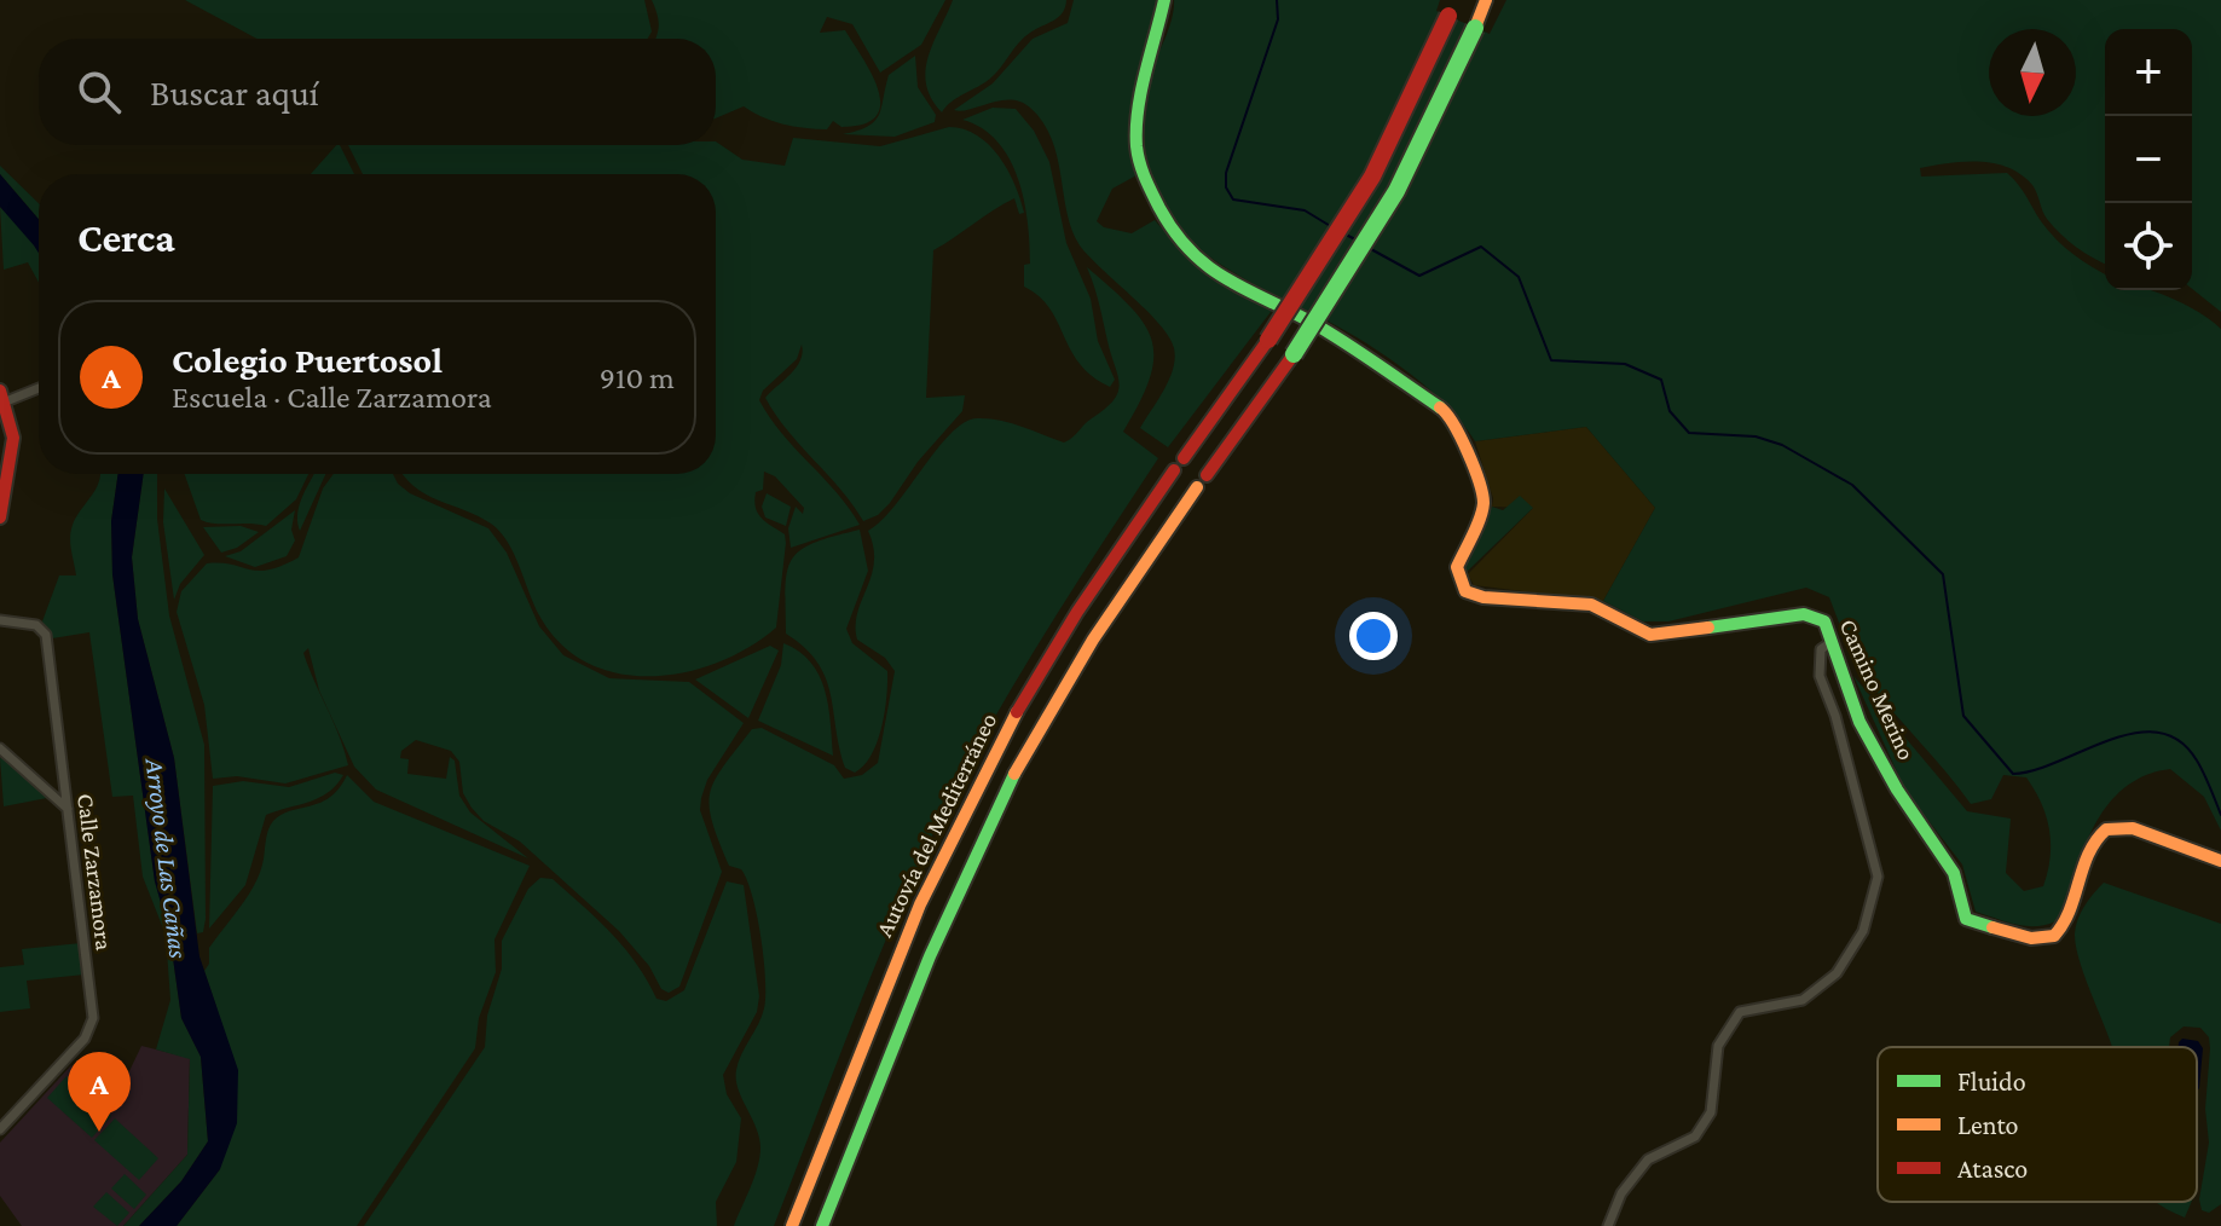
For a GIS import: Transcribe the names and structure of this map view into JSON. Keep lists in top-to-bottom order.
{
  "streets": {
    "main road": ["Camino Merino", "Autovía del Mediterráneo"],
    "street": ["Calle Zarzamora"]
  },
  "water": ["Arroyo de Las Cañas"],
  "legend": ["Fluido", "Lento", "Atasco"],
  "north": "bottom",
  "page": {
    "map_buttons": ["+", "−"],
    "search": "Buscar aquí",
    "heading": "Cerca",
    "list": [
      {
        "mark": "A",
        "name": "Colegio Puertosol",
        "note": "Escuela · Calle Zarzamora",
        "value": "910 m"
      }
    ],
    "pins": "A"
  }
}
